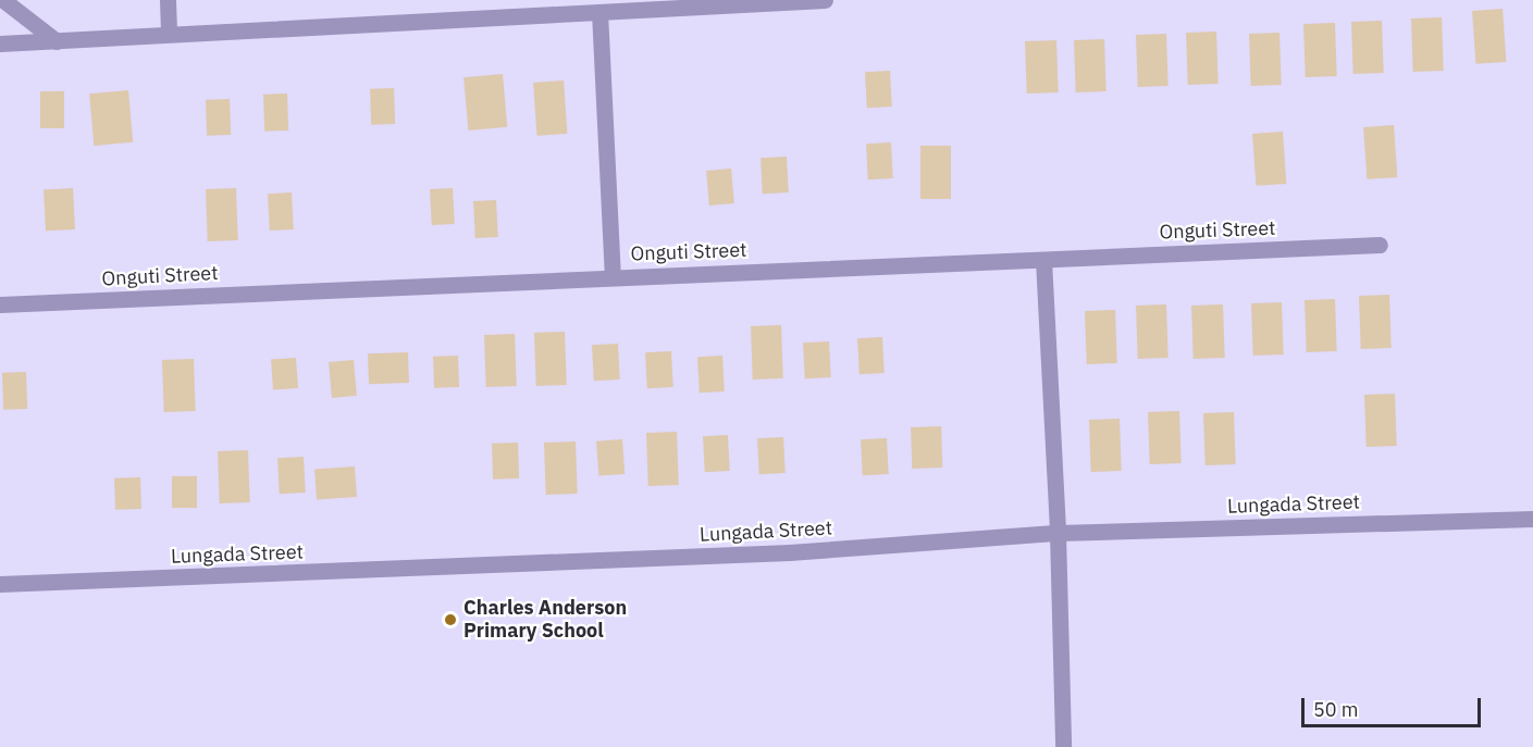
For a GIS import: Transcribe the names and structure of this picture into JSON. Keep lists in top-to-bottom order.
{
  "streets": {
    "street": ["Onguti Street", "Lungada Street"]
  },
  "places": ["Charles Anderson Primary School"],
  "scale_bar": "50 m"
}
